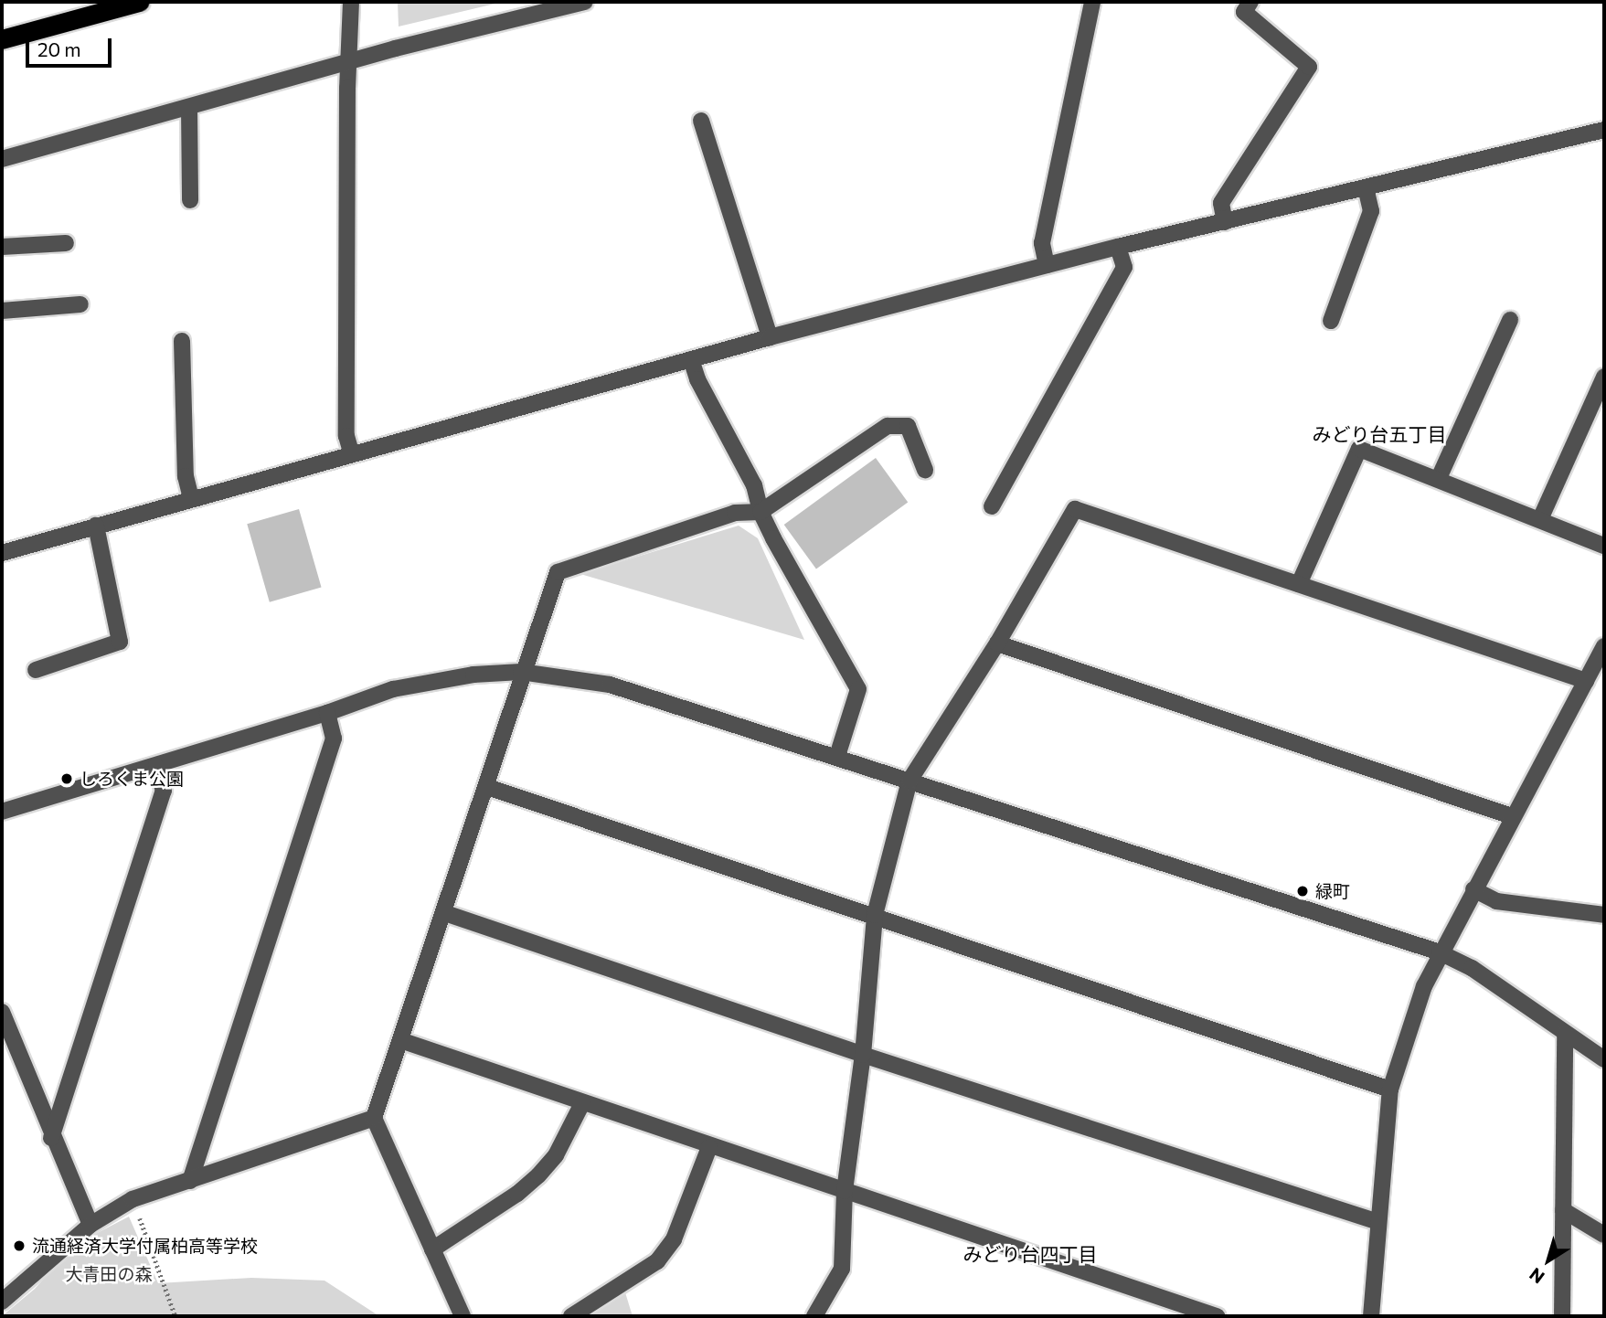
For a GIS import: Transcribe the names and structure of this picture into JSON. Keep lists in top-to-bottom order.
{
  "districts": ["みどり台五丁目", "みどり台四丁目"],
  "parks": ["大青田の森"],
  "places": ["しろくま公園", "緑町", "流通経済大学付属柏高等学校"],
  "scale_bar": "20 m",
  "north": "bottom left"
}
